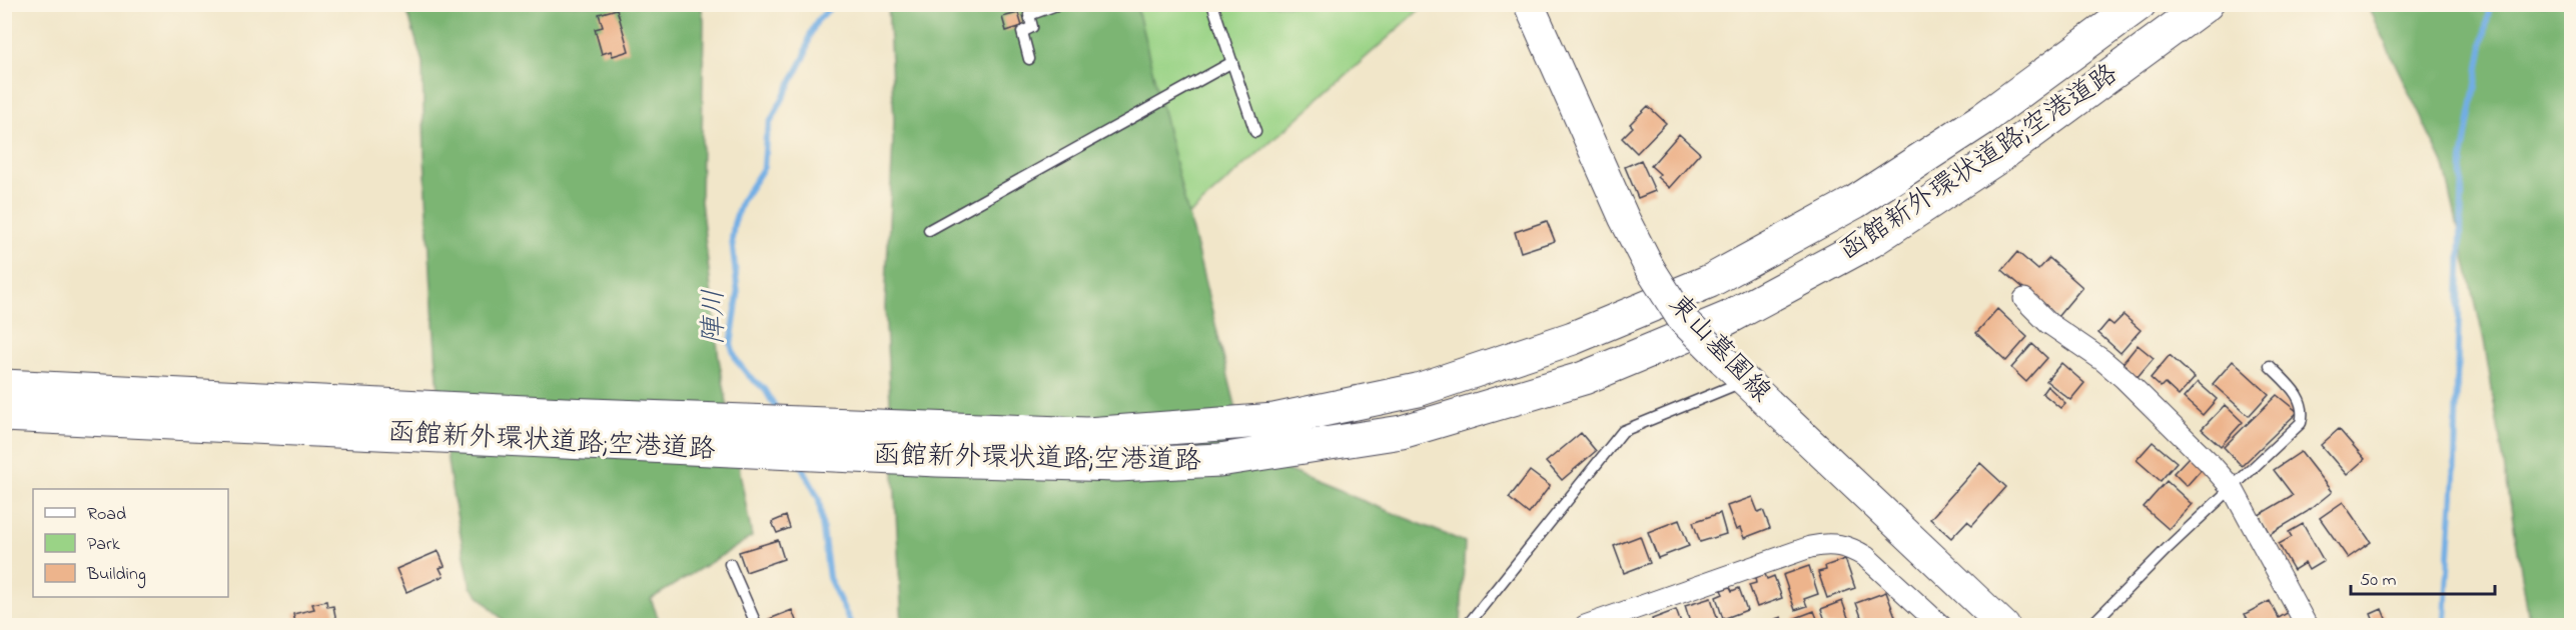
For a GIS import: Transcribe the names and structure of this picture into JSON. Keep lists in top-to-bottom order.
{
  "streets": {
    "highway": ["函館新外環状道路;空港道路"],
    "street": ["東山墓園線"]
  },
  "water": ["陣川"],
  "legend": ["Road", "Park", "Building"],
  "scale_bar": "50 m"
}
